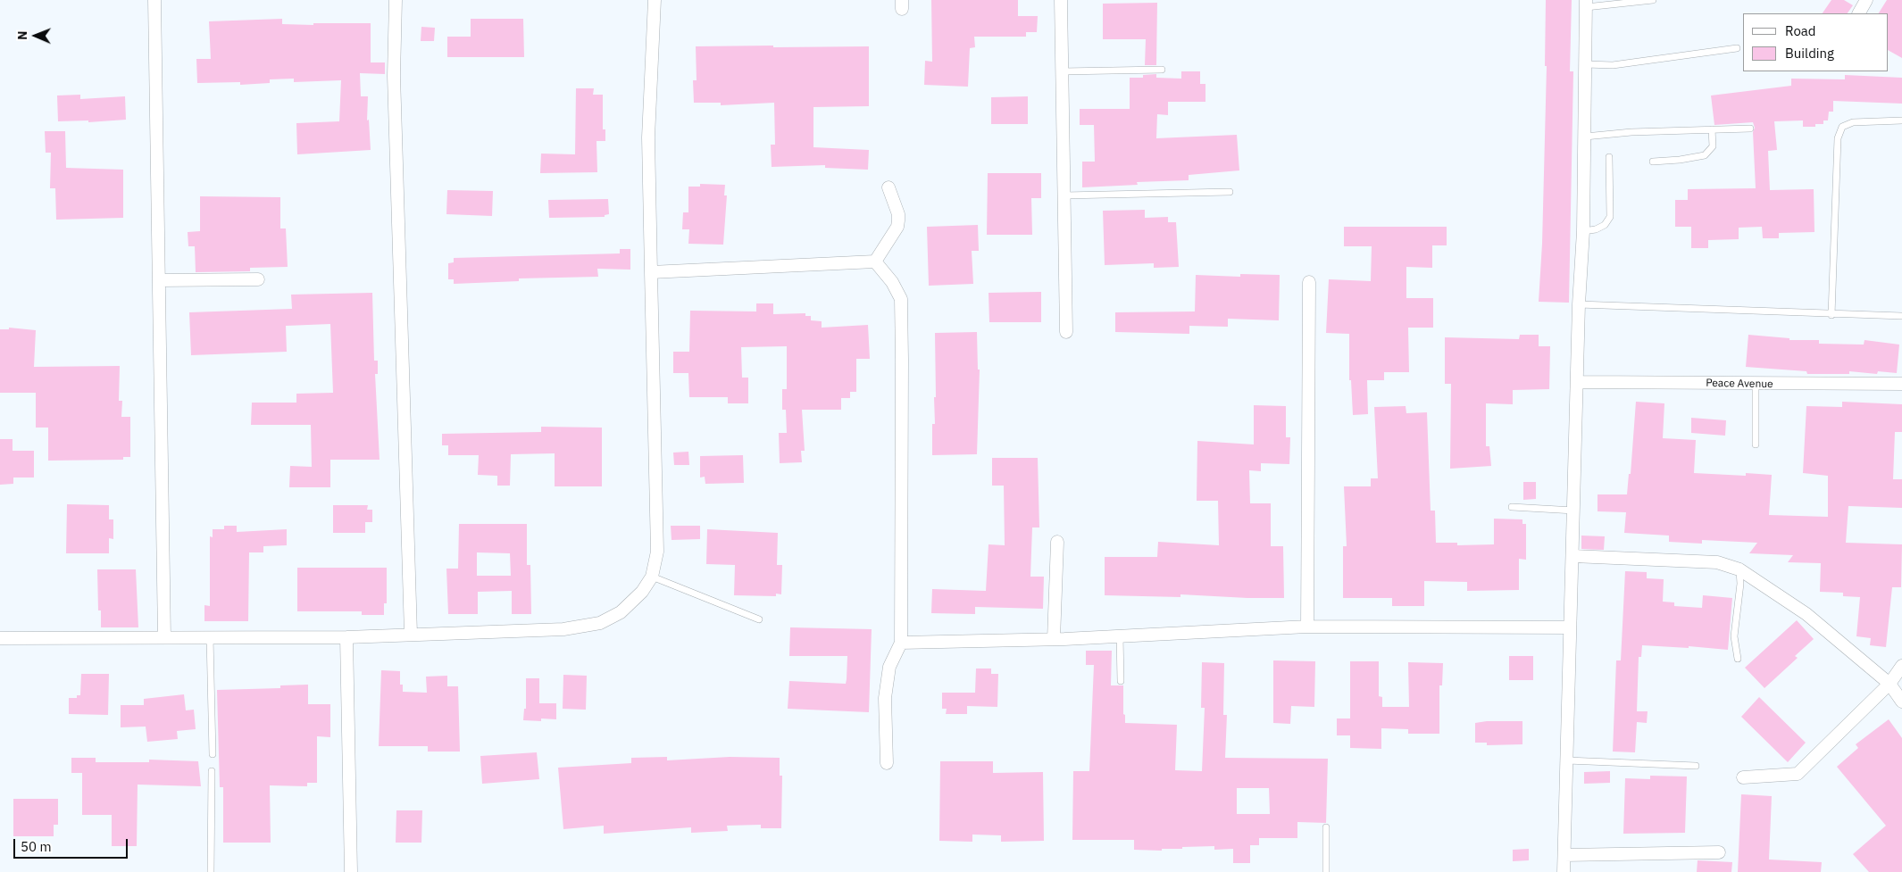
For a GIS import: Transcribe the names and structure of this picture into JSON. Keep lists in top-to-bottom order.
{
  "streets": {
    "street": ["Peace Avenue"]
  },
  "legend": ["Road", "Building"],
  "scale_bar": "50 m",
  "north": "left"
}
